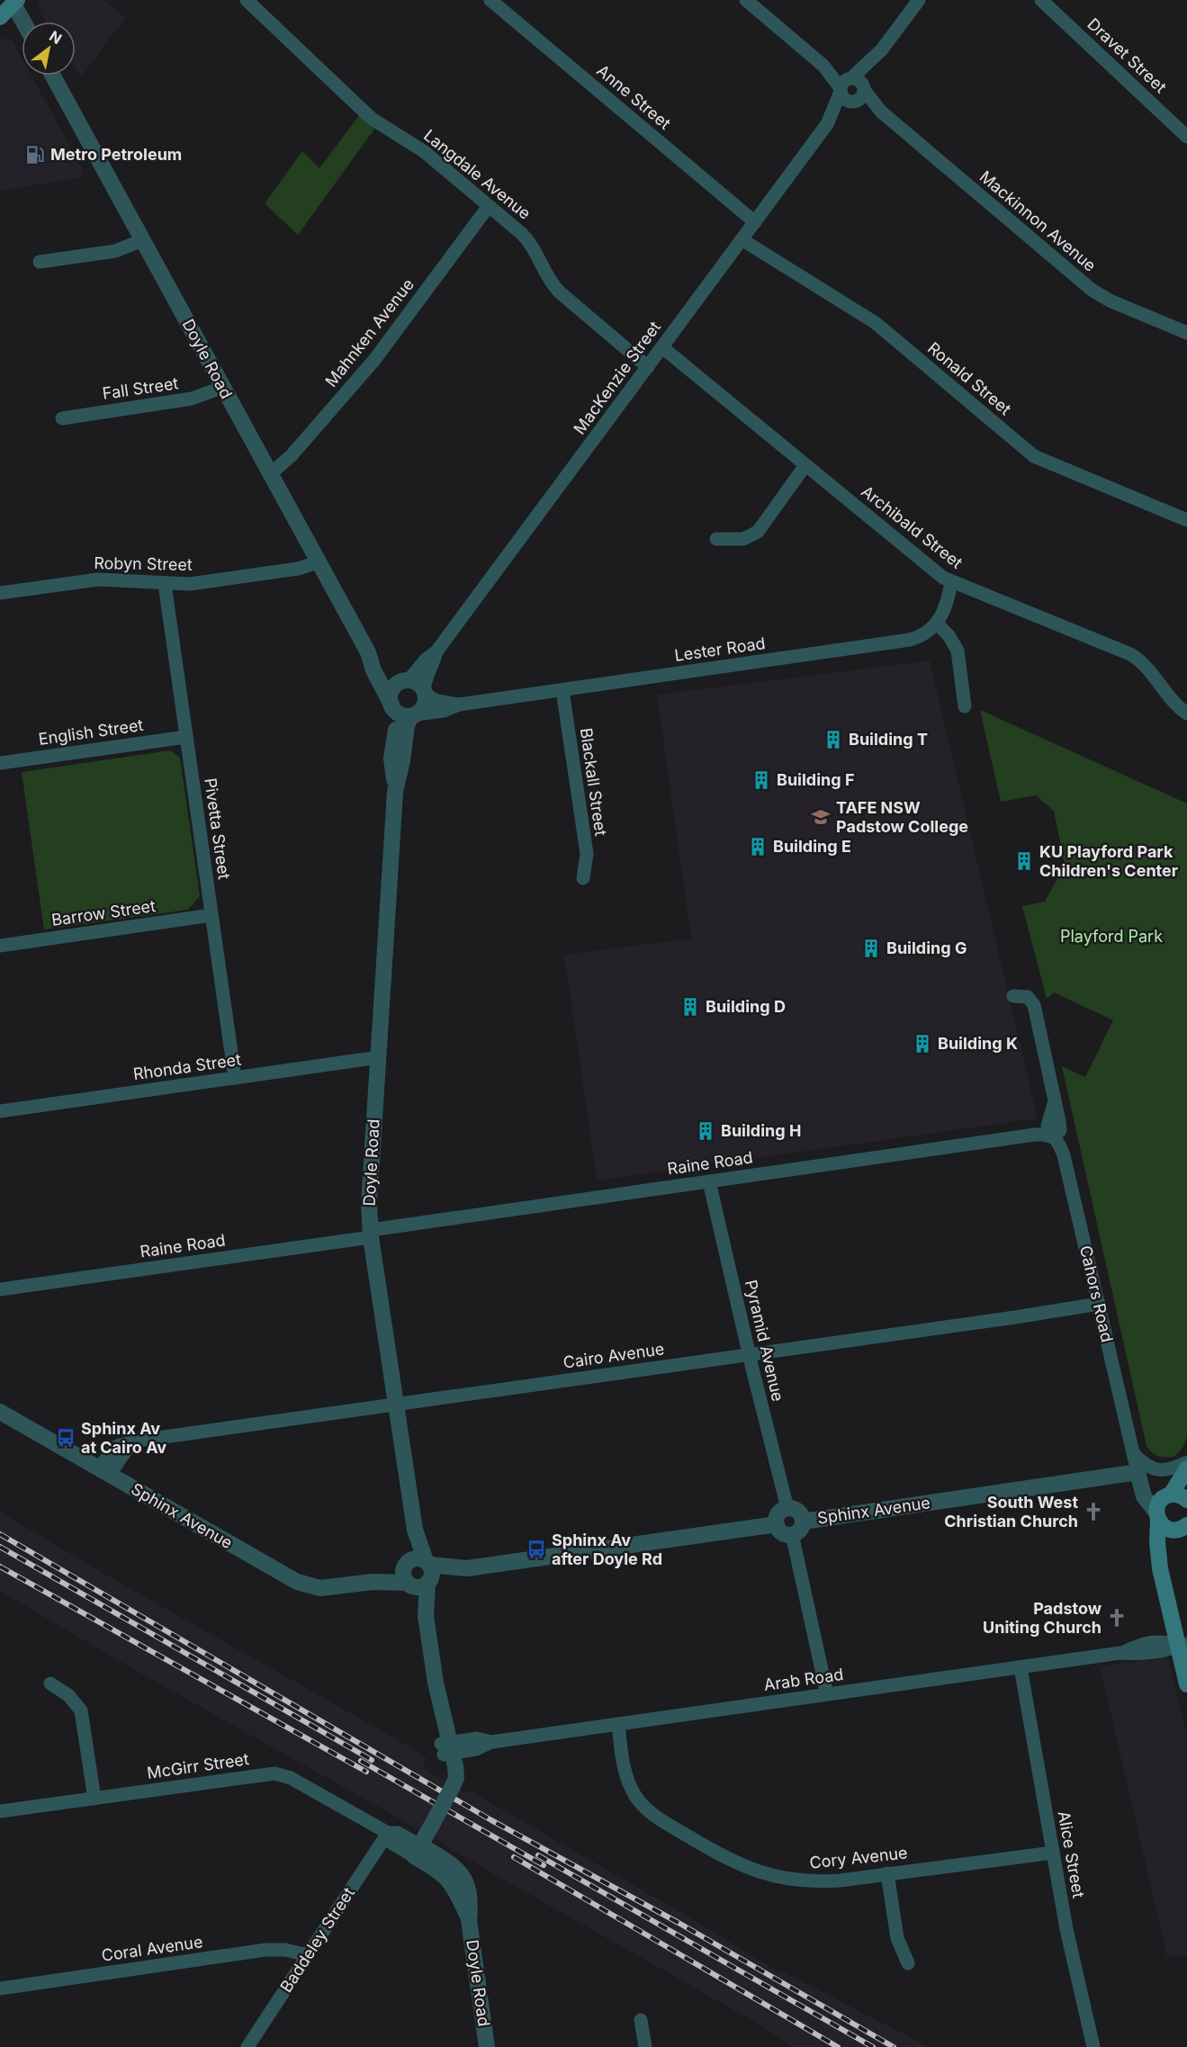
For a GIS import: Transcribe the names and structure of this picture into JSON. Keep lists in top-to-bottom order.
{
  "streets": {
    "street": [
      "Dravet Street",
      "Anne Street",
      "Langdale Avenue",
      "Mackinnon Avenue",
      "Mahnken Avenue",
      "Doyle Road",
      "MacKenzie Street",
      "Ronald Street",
      "Fall Street",
      "Archibald Street",
      "Robyn Street",
      "Lester Road",
      "English Street",
      "Blackall Street",
      "Pivetta Street",
      "Barrow Street",
      "Rhonda Street",
      "Raine Road",
      "Cahors Road",
      "Pyramid Avenue",
      "Cairo Avenue",
      "Sphinx Avenue",
      "Arab Road",
      "McGirr Street",
      "Alice Street",
      "Cory Avenue",
      "Baddeley Street",
      "Coral Avenue"
    ]
  },
  "crossings": [
    ["Anne Street", "MacKenzie Street"],
    ["Langdale Avenue", "Mahnken Avenue"],
    ["Langdale Avenue", "MacKenzie Street"],
    ["Mackinnon Avenue", "MacKenzie Street"],
    ["Mahnken Avenue", "Doyle Road"],
    ["Doyle Road", "MacKenzie Street"],
    ["Doyle Road", "Fall Street"],
    ["Doyle Road", "Robyn Street"],
    ["Doyle Road", "Lester Road"],
    ["Doyle Road", "Rhonda Street"],
    ["Doyle Road", "Raine Road"],
    ["Doyle Road", "Cairo Avenue"],
    ["Doyle Road", "Sphinx Avenue"],
    ["Doyle Road", "Arab Road"],
    ["Doyle Road", "McGirr Street"],
    ["Doyle Road", "Baddeley Street"],
    ["MacKenzie Street", "Ronald Street"],
    ["MacKenzie Street", "Archibald Street"],
    ["MacKenzie Street", "Lester Road"],
    ["Robyn Street", "Pivetta Street"],
    ["Lester Road", "Blackall Street"],
    ["English Street", "Pivetta Street"],
    ["Pivetta Street", "Barrow Street"],
    ["Pivetta Street", "Rhonda Street"],
    ["Raine Road", "Cahors Road"],
    ["Raine Road", "Pyramid Avenue"],
    ["Cahors Road", "Cairo Avenue"],
    ["Cahors Road", "Sphinx Avenue"],
    ["Pyramid Avenue", "Cairo Avenue"],
    ["Pyramid Avenue", "Sphinx Avenue"],
    ["Cairo Avenue", "Sphinx Avenue"],
    ["Arab Road", "Alice Street"],
    ["Arab Road", "Cory Avenue"],
    ["McGirr Street", "Baddeley Street"],
    ["Alice Street", "Cory Avenue"],
    ["Baddeley Street", "Coral Avenue"]
  ],
  "parks": ["Playford Park"],
  "places": {
    "fuel station": ["Metro Petroleum"],
    "building": [
      "Building T",
      "Building F",
      "Building E",
      "KU Playford Park Children's Center",
      "Building G",
      "Building D",
      "Building K",
      "Building H"
    ],
    "school or university": ["TAFE NSW Padstow College"],
    "bus stop": ["Sphinx Av at Cairo Av", "Sphinx Av after Doyle Rd"],
    "church": ["South West Christian Church", "Padstow Uniting Church"]
  },
  "north": "top right"
}
